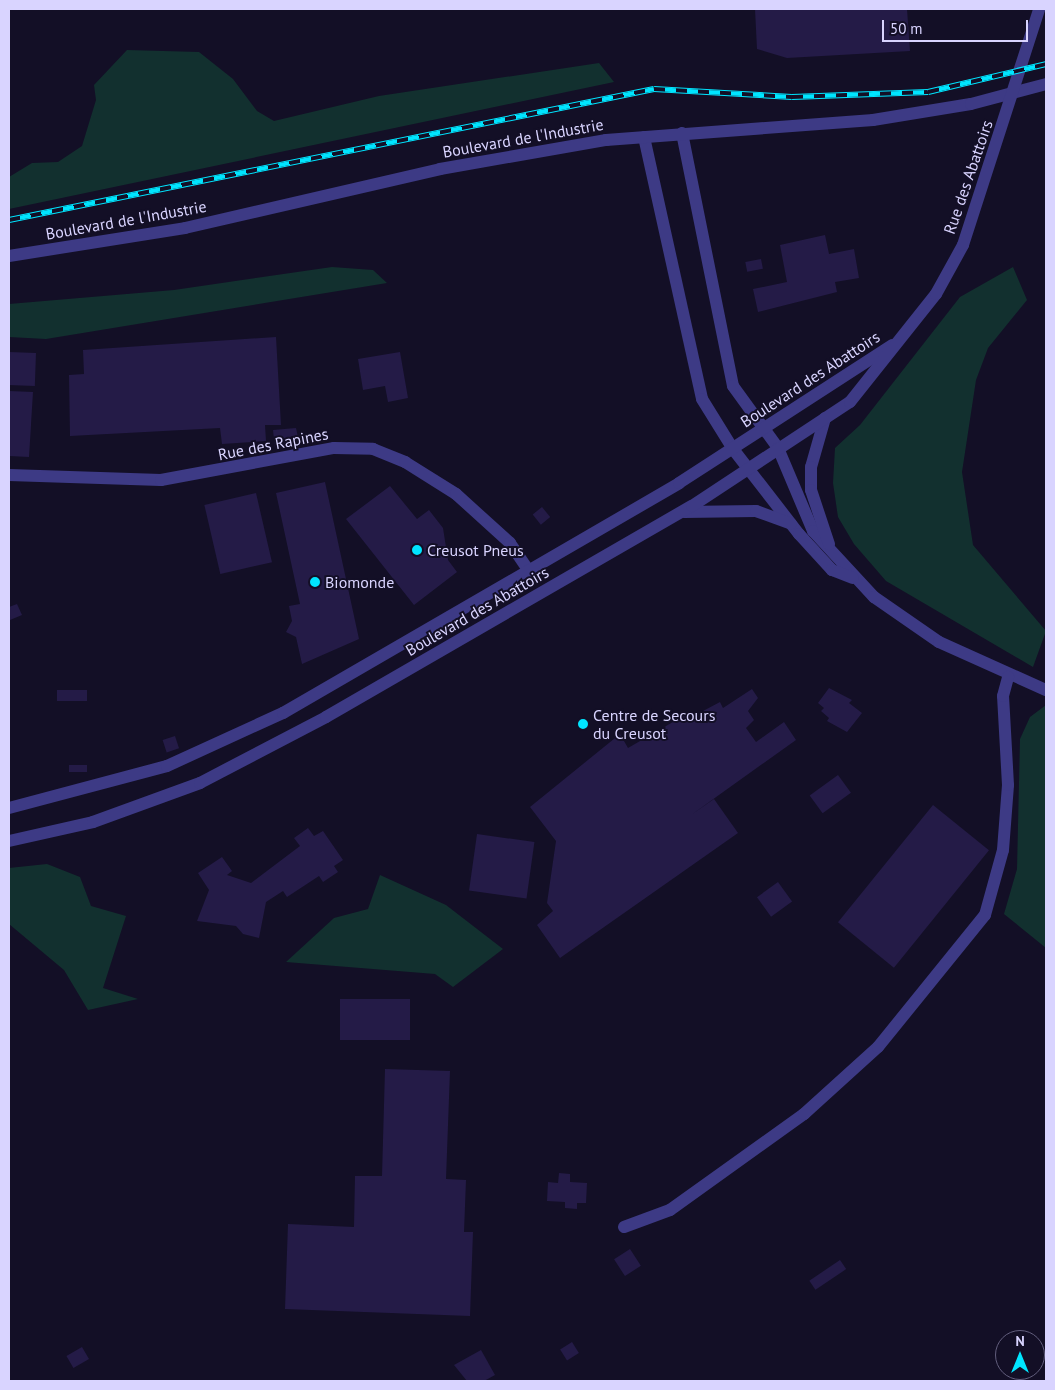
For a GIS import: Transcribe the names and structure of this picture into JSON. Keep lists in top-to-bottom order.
{
  "streets": {
    "street": [
      "Boulevard de l'Industrie",
      "Rue des Abattoirs",
      "Boulevard des Abattoirs",
      "Rue des Rapines"
    ]
  },
  "crossings": [
    ["Rue des Abattoirs", "Boulevard des Abattoirs"],
    ["Boulevard des Abattoirs", "Rue des Rapines"]
  ],
  "places": ["Creusot Pneus", "Biomonde", "Centre de Secours du Creusot"],
  "scale_bar": "50 m",
  "north": "top"
}
